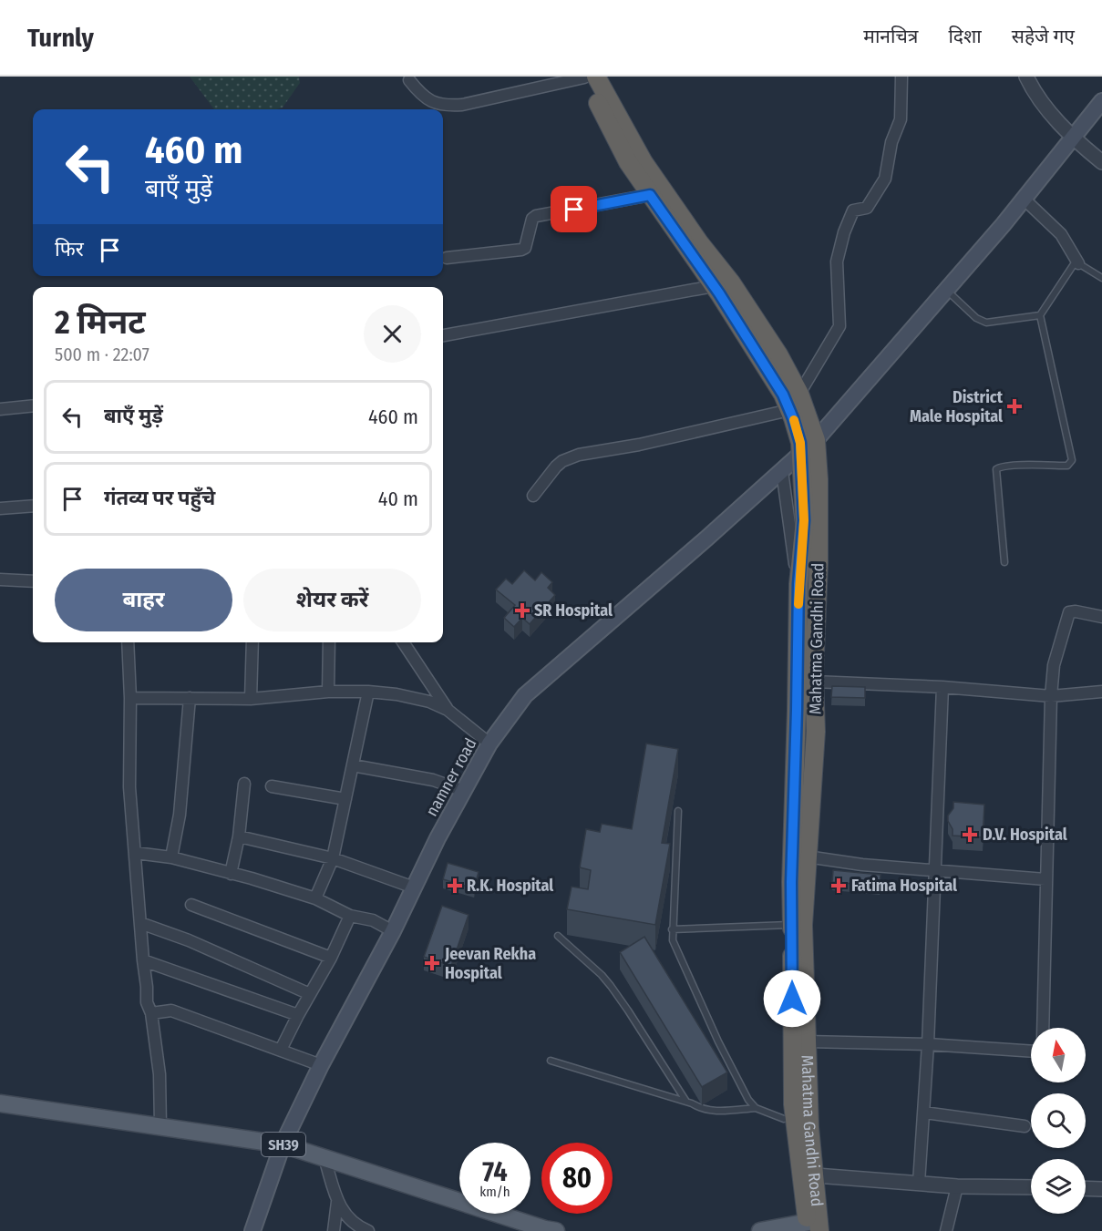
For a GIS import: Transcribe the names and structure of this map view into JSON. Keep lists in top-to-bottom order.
{
  "streets": {
    "highway": ["Mahatma Gandhi Road"],
    "main road": ["namner road", "SH39"]
  },
  "crossings": [
    ["Mahatma Gandhi Road", "namner road"],
    ["namner road", "SH39"]
  ],
  "places": {
    "health": [
      "District Male Hospital",
      "SR Hospital",
      "D.V. Hospital",
      "R.K. Hospital",
      "Fatima Hospital",
      "Jeevan Rekha Hospital"
    ]
  },
  "north": "top",
  "page": {
    "header": "Turnly",
    "nav": ["मानचित्र", "दिशा", "सहेजे गए"],
    "turn": ["460 m", "बाएँ मुड़ें"],
    "then": "फिर",
    "heading": ["2 मिनट", "500 m · 22:07"],
    "list": [
      {
        "name": "बाएँ मुड़ें",
        "value": "460 m"
      },
      {
        "name": "गंतव्य पर पहुँचे",
        "value": "40 m"
      }
    ],
    "buttons": ["बाहर", "शेयर करें"],
    "speed": "74 km/h",
    "limit": "80"
  }
}
